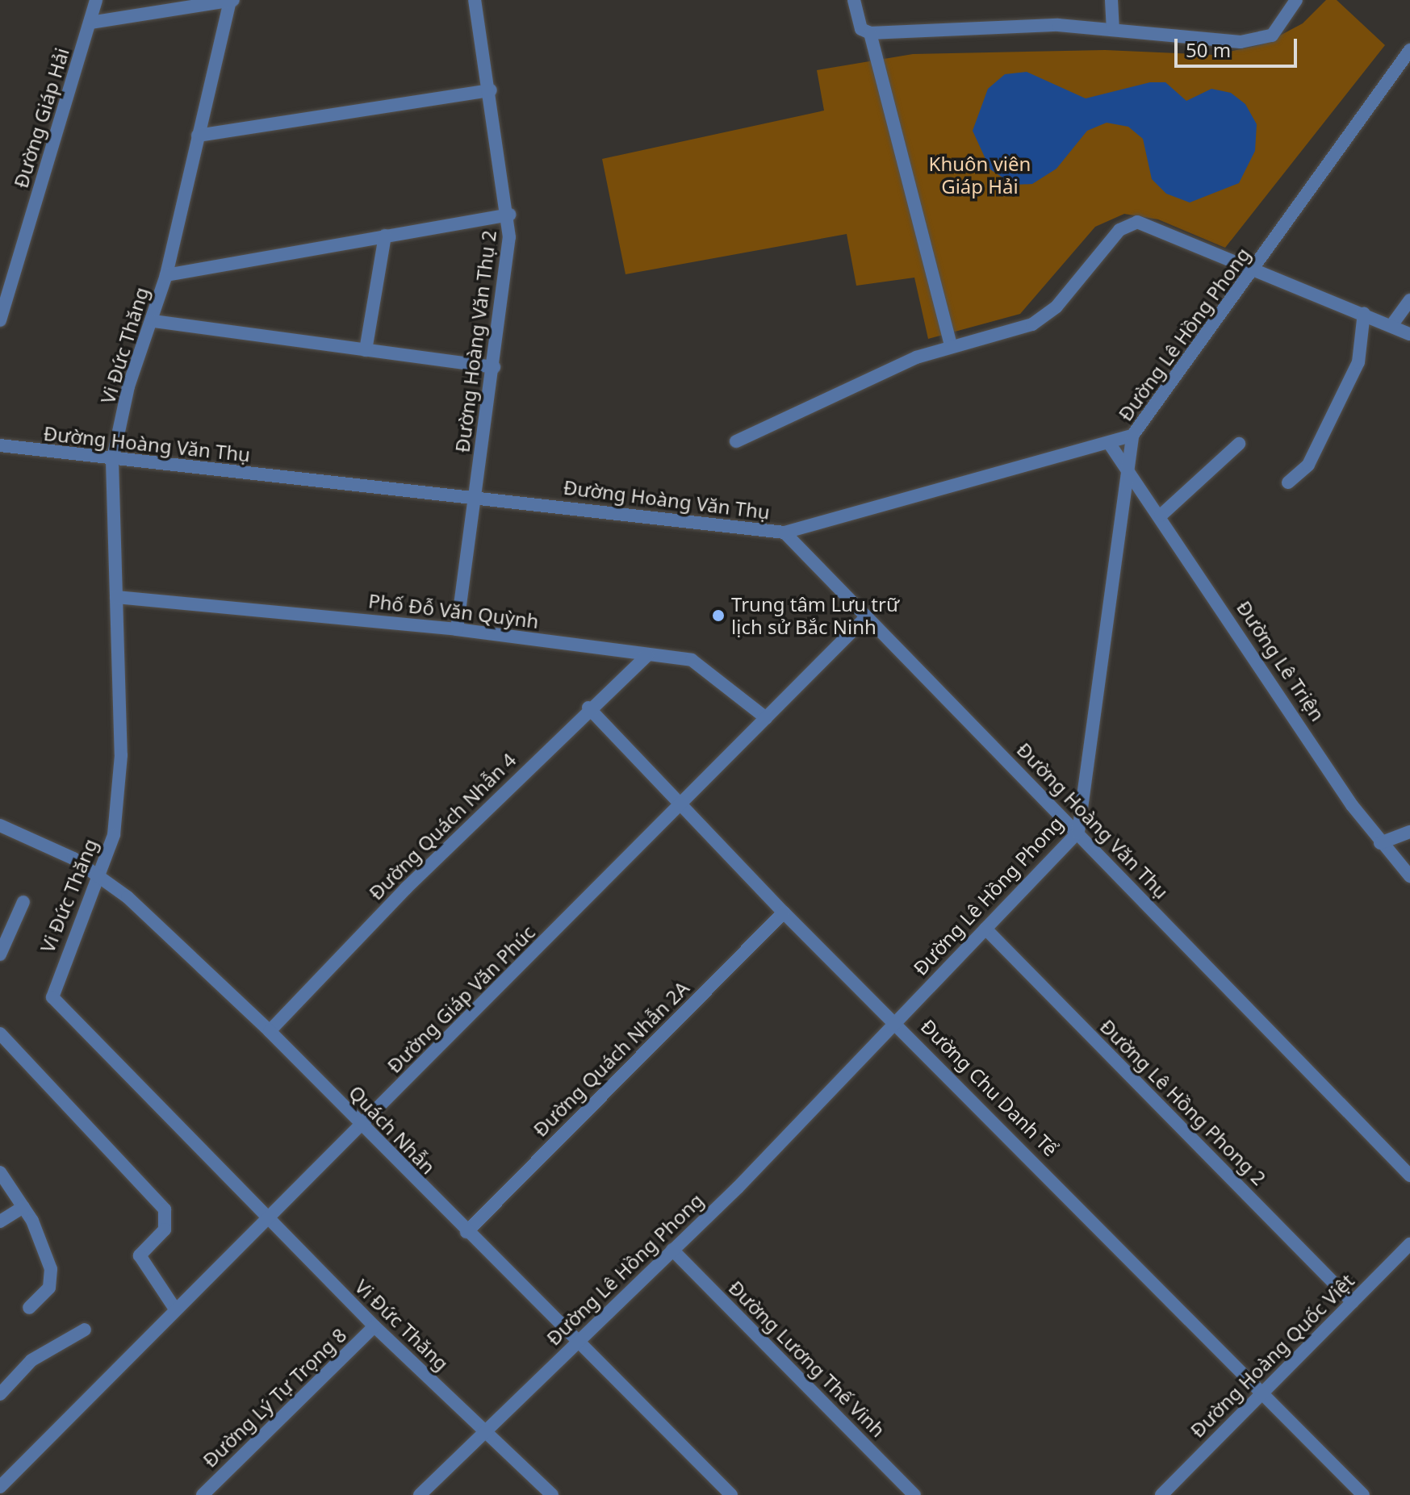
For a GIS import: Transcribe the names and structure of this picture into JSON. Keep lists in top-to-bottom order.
{
  "streets": {
    "street": [
      "Đường Giáp Hải",
      "Đường Lê Hồng Phong",
      "Đường Hoàng Văn Thụ 2",
      "Vi Đức Thăng",
      "Đường Hoàng Văn Thụ",
      "Phố Đỗ Văn Quỳnh",
      "Đường Lê Triện",
      "Đường Quách Nhẫn 4",
      "Đường Giáp Văn Phúc",
      "Đường Quách Nhẫn 2A",
      "Đường Chu Danh Tể",
      "Đường Lê Hồng Phong 2",
      "Quách Nhẫn",
      "Đường Hoàng Quốc Việt",
      "Đường Lương Thế Vinh",
      "Đường Lý Tự Trọng 8"
    ]
  },
  "crossings": [
    ["Đường Lê Hồng Phong", "Vi Đức Thăng"],
    ["Đường Lê Hồng Phong", "Đường Hoàng Văn Thụ"],
    ["Đường Lê Hồng Phong", "Đường Lê Triện"],
    ["Đường Lê Hồng Phong", "Đường Chu Danh Tể"],
    ["Đường Lê Hồng Phong", "Đường Lê Hồng Phong 2"],
    ["Đường Lê Hồng Phong", "Quách Nhẫn"],
    ["Đường Lê Hồng Phong", "Đường Lương Thế Vinh"],
    ["Đường Hoàng Văn Thụ 2", "Đường Hoàng Văn Thụ"],
    ["Đường Hoàng Văn Thụ 2", "Phố Đỗ Văn Quỳnh"],
    ["Vi Đức Thăng", "Đường Hoàng Văn Thụ"],
    ["Vi Đức Thăng", "Phố Đỗ Văn Quỳnh"],
    ["Vi Đức Thăng", "Đường Giáp Văn Phúc"],
    ["Vi Đức Thăng", "Quách Nhẫn"],
    ["Vi Đức Thăng", "Đường Lý Tự Trọng 8"],
    ["Đường Hoàng Văn Thụ", "Đường Giáp Văn Phúc"],
    ["Phố Đỗ Văn Quỳnh", "Đường Quách Nhẫn 4"],
    ["Phố Đỗ Văn Quỳnh", "Đường Giáp Văn Phúc"],
    ["Đường Quách Nhẫn 4", "Đường Chu Danh Tể"],
    ["Đường Quách Nhẫn 4", "Quách Nhẫn"],
    ["Đường Giáp Văn Phúc", "Đường Chu Danh Tể"],
    ["Đường Giáp Văn Phúc", "Quách Nhẫn"],
    ["Đường Quách Nhẫn 2A", "Đường Chu Danh Tể"],
    ["Đường Quách Nhẫn 2A", "Quách Nhẫn"],
    ["Đường Chu Danh Tể", "Đường Hoàng Quốc Việt"],
    ["Đường Lê Hồng Phong 2", "Đường Hoàng Quốc Việt"]
  ],
  "parks": ["Khuôn viên Giáp Hải"],
  "places": ["Trung tâm Lưu trữ lịch sử Bắc Ninh"],
  "scale_bar": "50 m"
}
